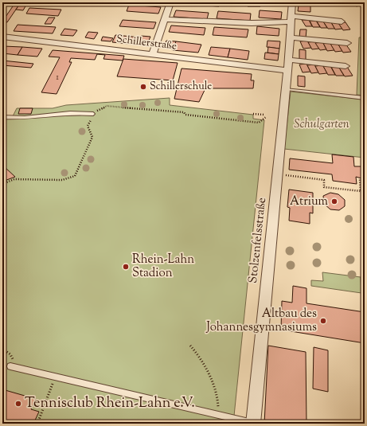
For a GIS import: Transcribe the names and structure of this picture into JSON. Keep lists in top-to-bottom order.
{
  "streets": {
    "street": ["Schillerstraße", "Stolzenfelsstraße"]
  },
  "crossings": [
    ["Schillerstraße", "Stolzenfelsstraße"]
  ],
  "parks": ["Schulgarten"],
  "places": [
    "Schillerschule",
    "Atrium",
    "Rhein-Lahn Stadion",
    "Altbau des Johannesgymnasiums",
    "Tennisclub Rhein-Lahn e.V."
  ],
  "house_numbers": ["1"]
}
